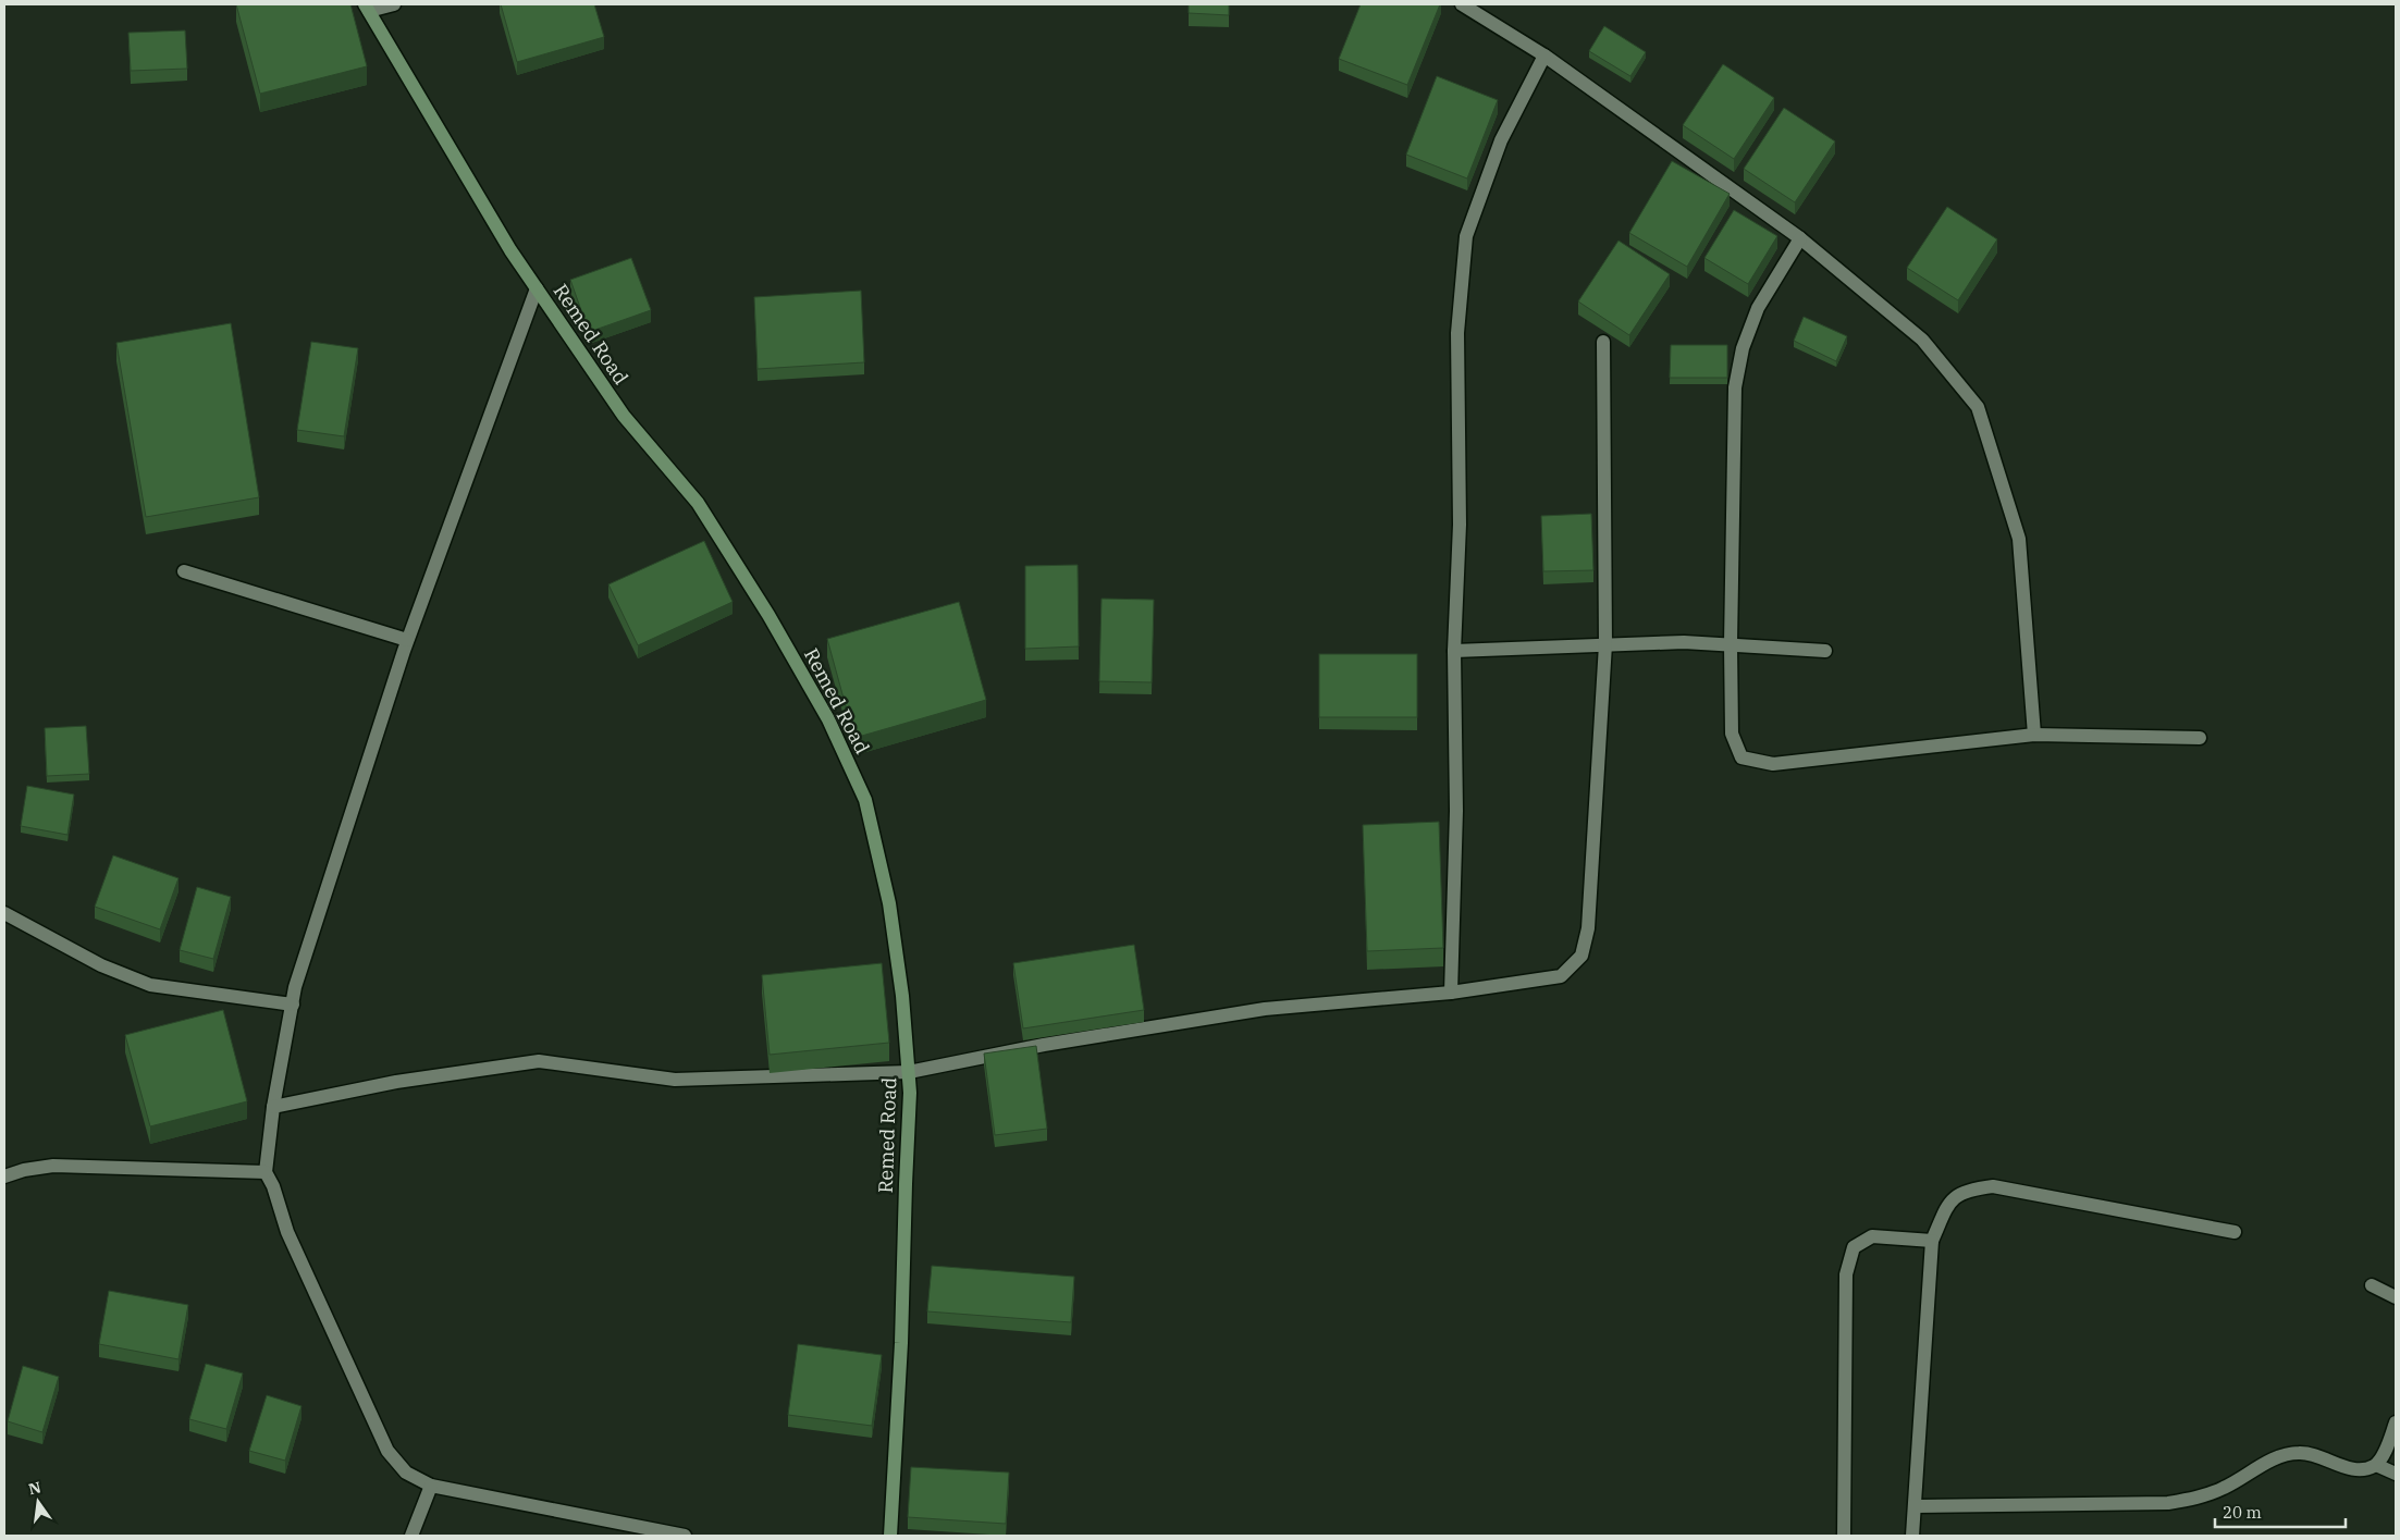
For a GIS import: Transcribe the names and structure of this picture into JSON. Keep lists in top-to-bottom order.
{
  "streets": {
    "street": ["Remed Road"]
  },
  "scale_bar": "20 m",
  "north": "top"
}
